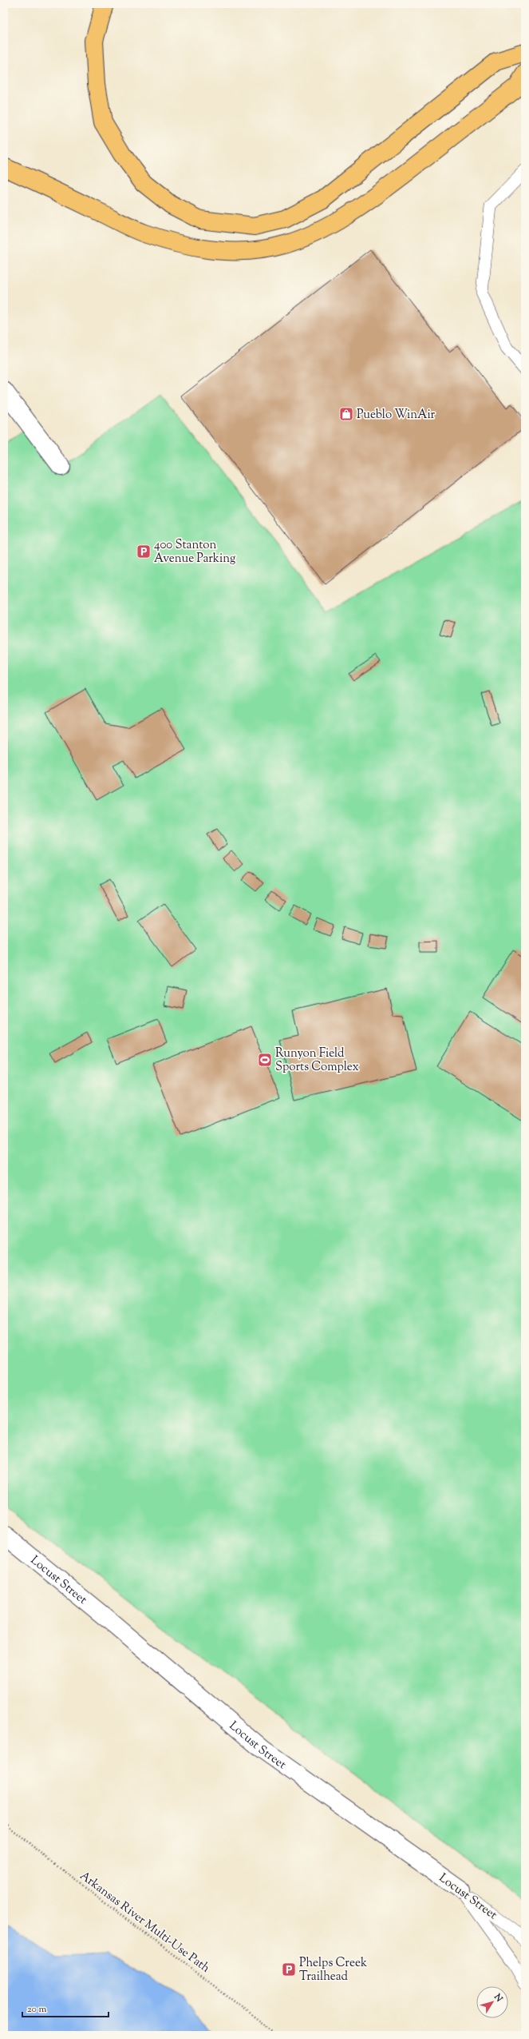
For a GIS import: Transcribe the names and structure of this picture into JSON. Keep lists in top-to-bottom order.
{
  "streets": {
    "street": ["Locust Street"],
    "path": ["Arkansas River Multi-Use Path"]
  },
  "places": {
    "shop": ["Pueblo WinAir"],
    "parking": ["400 Stanton Avenue Parking", "Phelps Creek Trailhead"],
    "sports": ["Runyon Field Sports Complex"]
  },
  "scale_bar": "20 m",
  "north": "top right"
}
